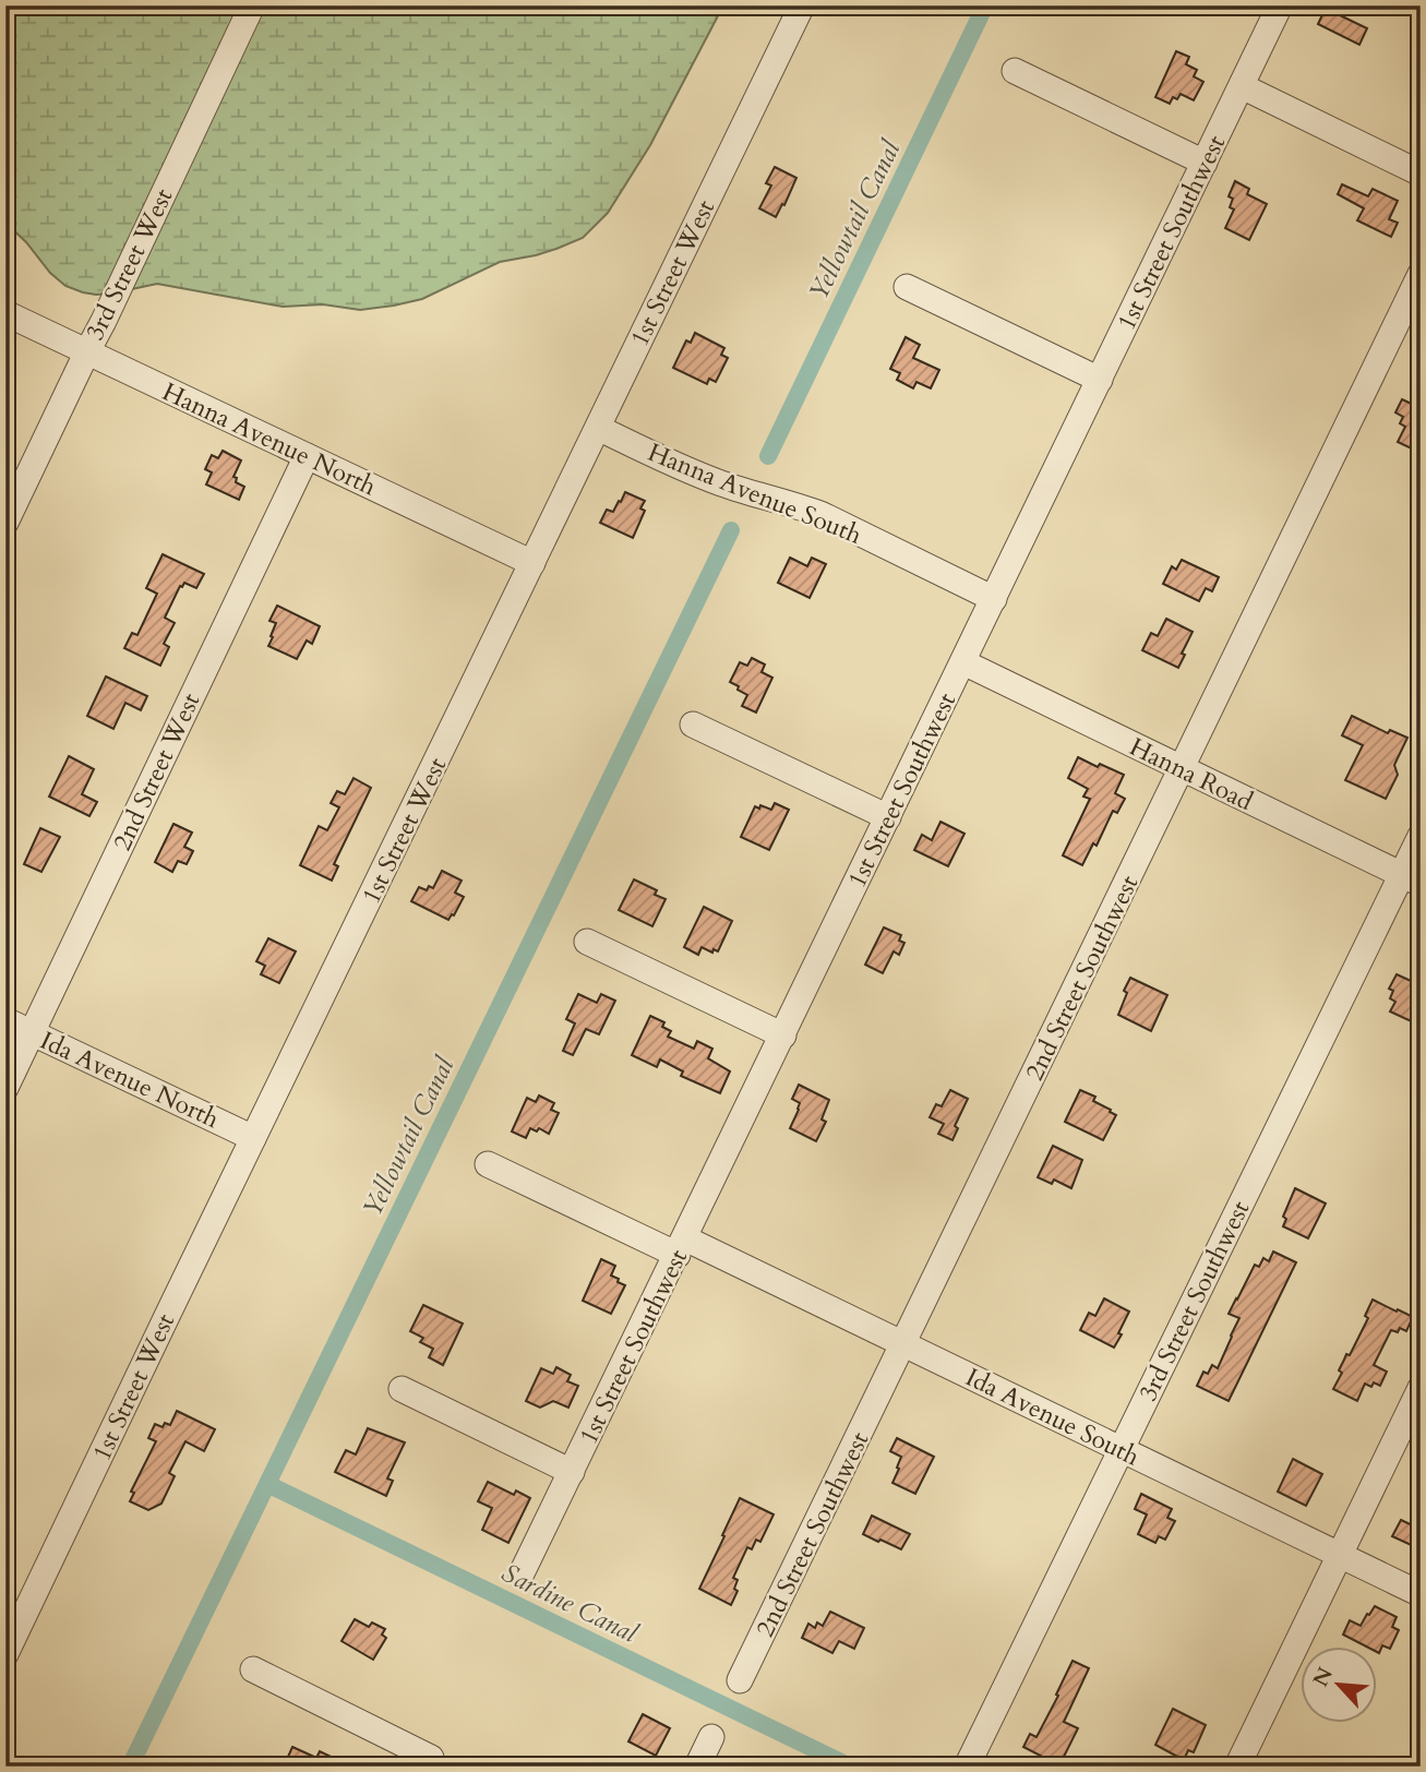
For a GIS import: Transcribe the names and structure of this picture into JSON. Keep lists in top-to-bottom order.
{
  "streets": {
    "street": [
      "1st Street Southwest",
      "3rd Street West",
      "1st Street West",
      "Hanna Avenue North",
      "Hanna Avenue South",
      "2nd Street West",
      "Hanna Road",
      "2nd Street Southwest",
      "Ida Avenue North",
      "3rd Street Southwest",
      "Ida Avenue South"
    ]
  },
  "crossings": [
    ["1st Street Southwest", "Hanna Avenue South"],
    ["1st Street Southwest", "Hanna Road"],
    ["1st Street Southwest", "Ida Avenue South"],
    ["3rd Street West", "Hanna Avenue North"],
    ["1st Street West", "Hanna Avenue North"],
    ["1st Street West", "Hanna Avenue South"],
    ["1st Street West", "Ida Avenue North"],
    ["Hanna Avenue North", "2nd Street West"],
    ["2nd Street West", "Ida Avenue North"],
    ["Hanna Road", "2nd Street Southwest"],
    ["Hanna Road", "3rd Street Southwest"],
    ["2nd Street Southwest", "Ida Avenue South"],
    ["3rd Street Southwest", "Ida Avenue South"]
  ],
  "water": ["Yellowtail Canal", "Sardine Canal"],
  "north": "top left"
}
